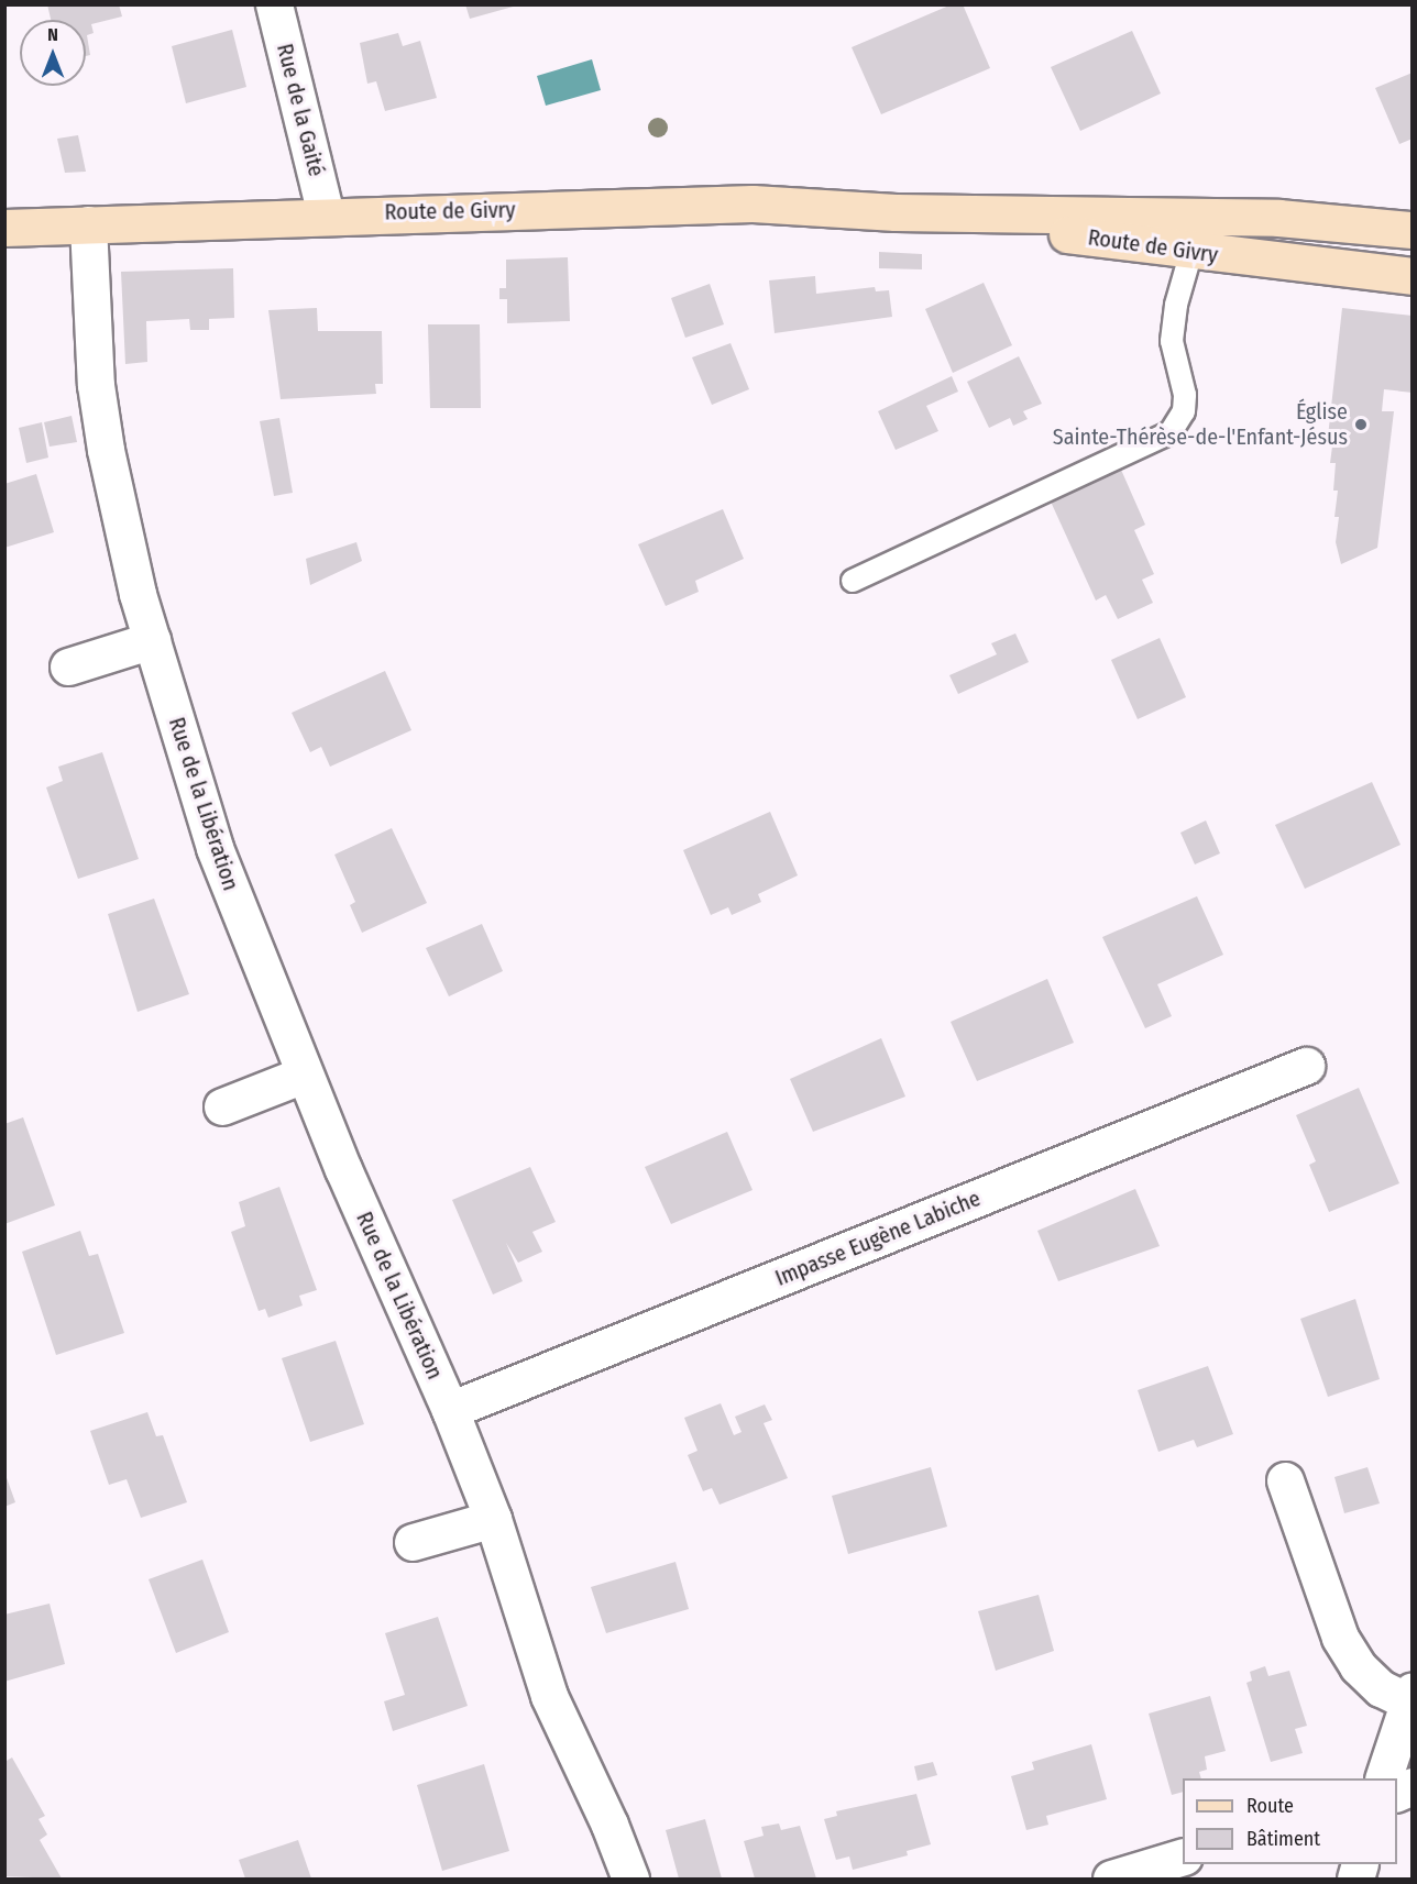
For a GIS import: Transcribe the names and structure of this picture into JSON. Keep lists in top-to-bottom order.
{
  "streets": {
    "main road": ["Route de Givry"],
    "street": ["Rue de la Gaité", "Rue de la Libération", "Impasse Eugène Labiche"]
  },
  "crossings": [
    ["Rue de la Gaité", "Route de Givry"],
    ["Route de Givry", "Rue de la Libération"],
    ["Rue de la Libération", "Impasse Eugène Labiche"]
  ],
  "places": ["Église Sainte-Thérèse-de-l'Enfant-Jésus"],
  "legend": ["Route", "Bâtiment"],
  "north": "top"
}
